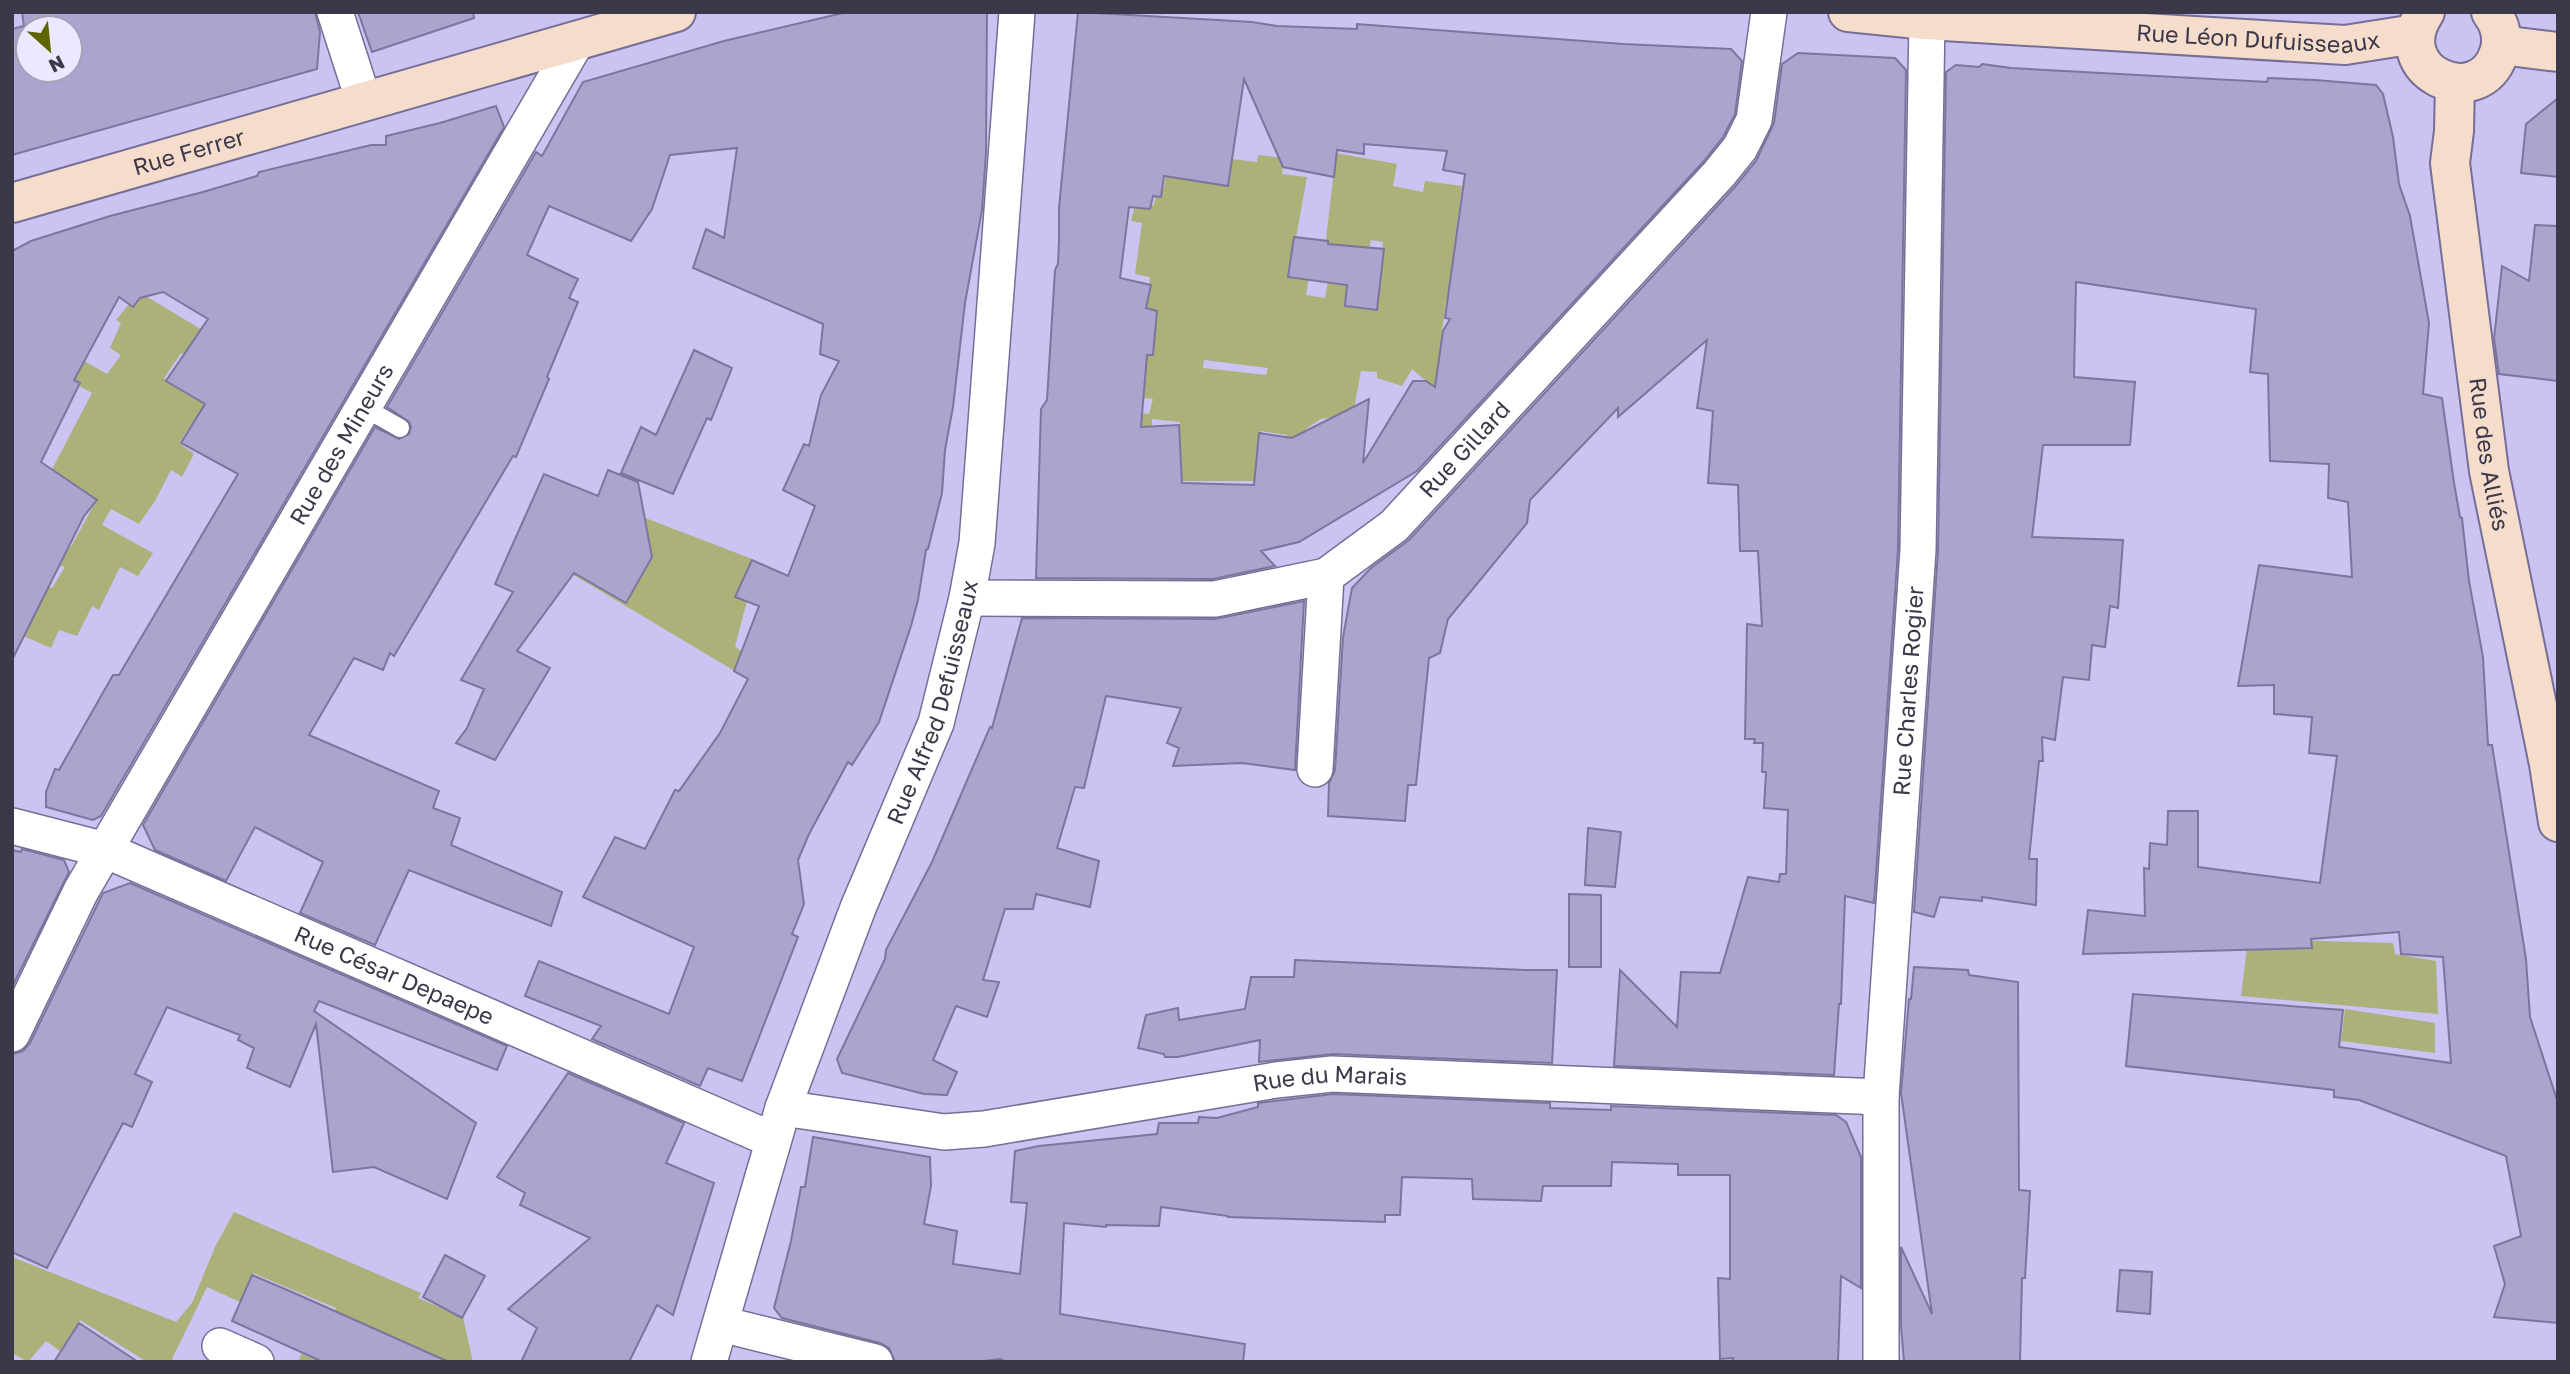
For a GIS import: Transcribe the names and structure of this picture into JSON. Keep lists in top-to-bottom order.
{
  "streets": {
    "main road": ["Rue Léon Dufuisseaux", "Rue Ferrer", "Rue des Alliés"],
    "street": [
      "Rue des Mineurs",
      "Rue Gillard",
      "Rue Charles Rogier",
      "Rue Alfred Defuisseaux",
      "Rue César Depaepe",
      "Rue du Marais"
    ]
  },
  "crossings": [
    ["Rue Léon Dufuisseaux", "Rue Charles Rogier"],
    ["Rue Ferrer", "Rue des Mineurs"],
    ["Rue des Mineurs", "Rue César Depaepe"],
    ["Rue Gillard", "Rue Alfred Defuisseaux"],
    ["Rue Charles Rogier", "Rue du Marais"],
    ["Rue Alfred Defuisseaux", "Rue César Depaepe"],
    ["Rue Alfred Defuisseaux", "Rue du Marais"],
    ["Rue César Depaepe", "Rue du Marais"]
  ],
  "north": "bottom right"
}
